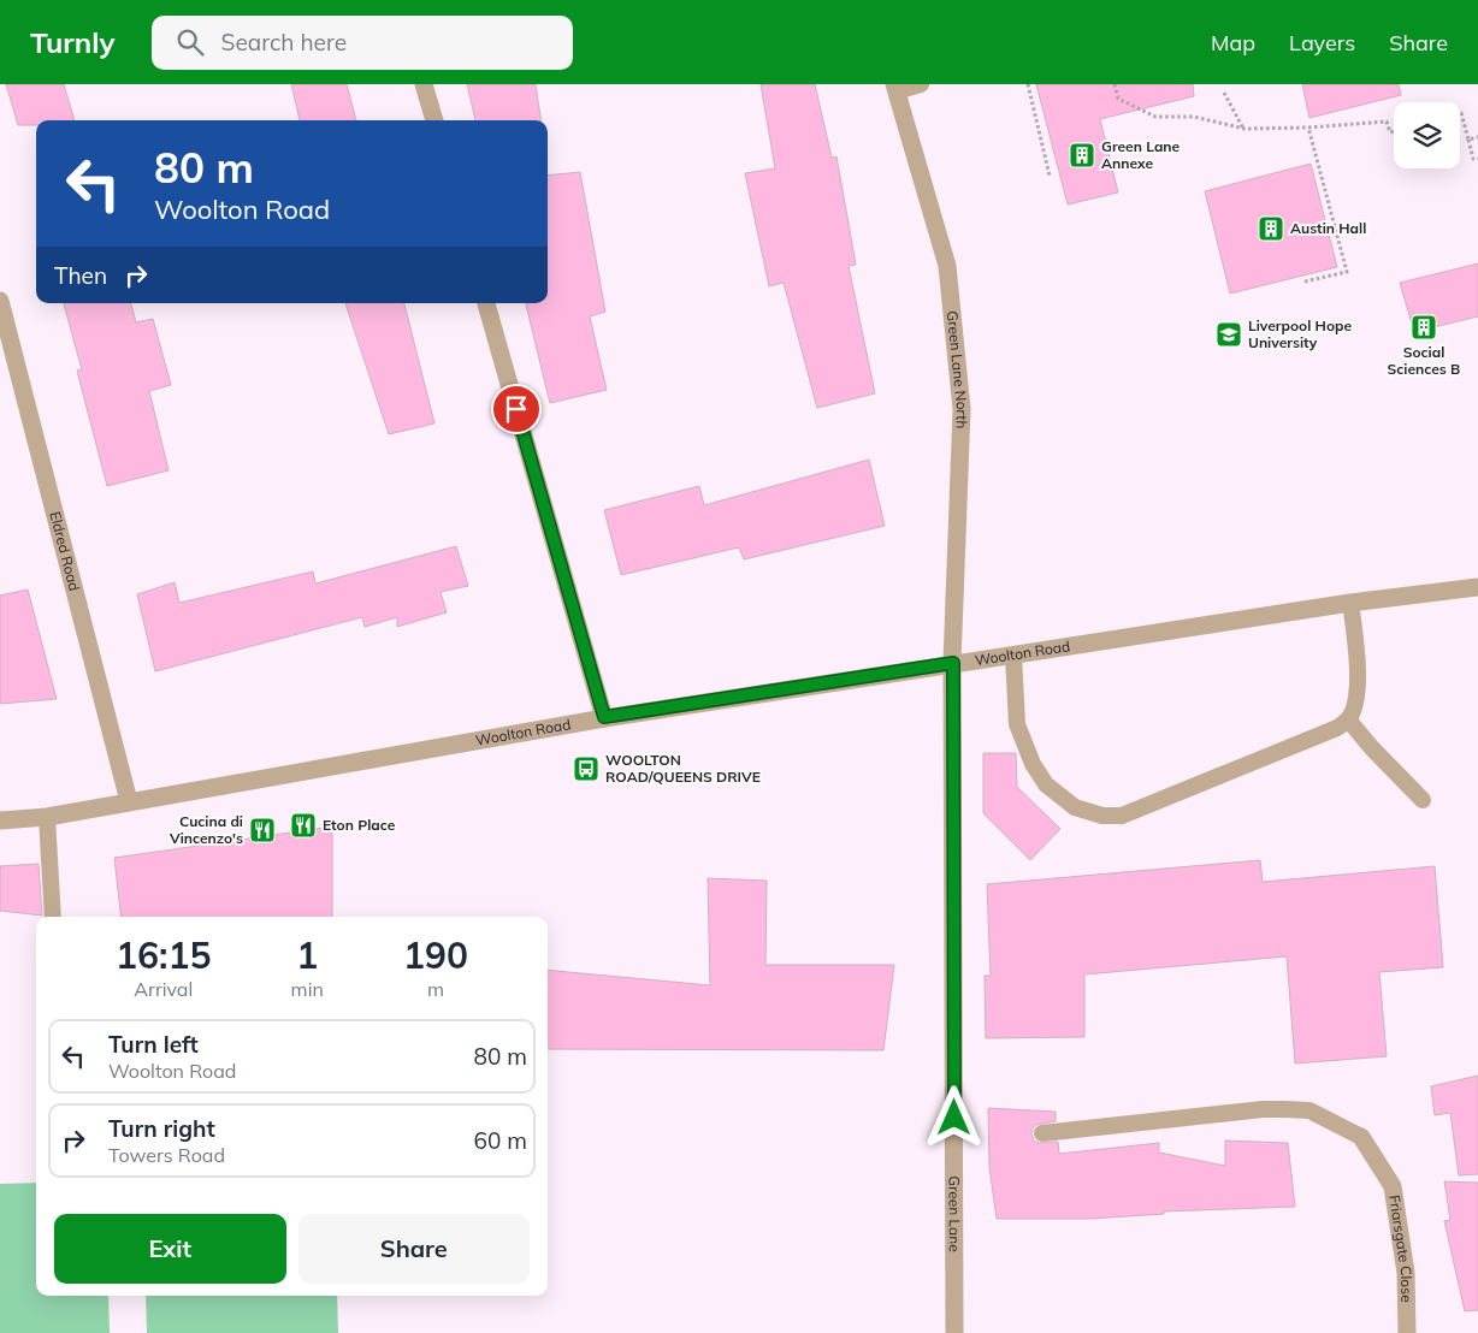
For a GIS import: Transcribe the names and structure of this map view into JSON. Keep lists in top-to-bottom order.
{
  "streets": {
    "street": [
      "Green Lane North",
      "Eldred Road",
      "Woolton Road",
      "Green Lane",
      "Friarsgate Close"
    ]
  },
  "crossings": [
    ["Green Lane North", "Woolton Road"],
    ["Green Lane North", "Green Lane"],
    ["Eldred Road", "Woolton Road"],
    ["Woolton Road", "Green Lane"]
  ],
  "places": {
    "building": ["Green Lane Annexe", "Austin Hall", "Social Sciences B"],
    "school or university": ["Liverpool Hope University"],
    "bus stop": ["WOOLTON ROAD/QUEENS DRIVE"],
    "restaurant": ["Eton Place", "Cucina di Vincenzo's"]
  },
  "page": {
    "header": "Turnly",
    "search": "Search here",
    "nav": ["Map", "Layers", "Share"],
    "turn": ["80 m", "Woolton Road"],
    "then": "Then",
    "eta": [
      "16:15",
      "Arrival",
      "1",
      "min",
      "190",
      "m"
    ],
    "list": [
      {
        "name": "Turn left",
        "note": "Woolton Road",
        "value": "80 m"
      },
      {
        "name": "Turn right",
        "note": "Towers Road",
        "value": "60 m"
      }
    ],
    "buttons": ["Exit", "Share"]
  }
}
